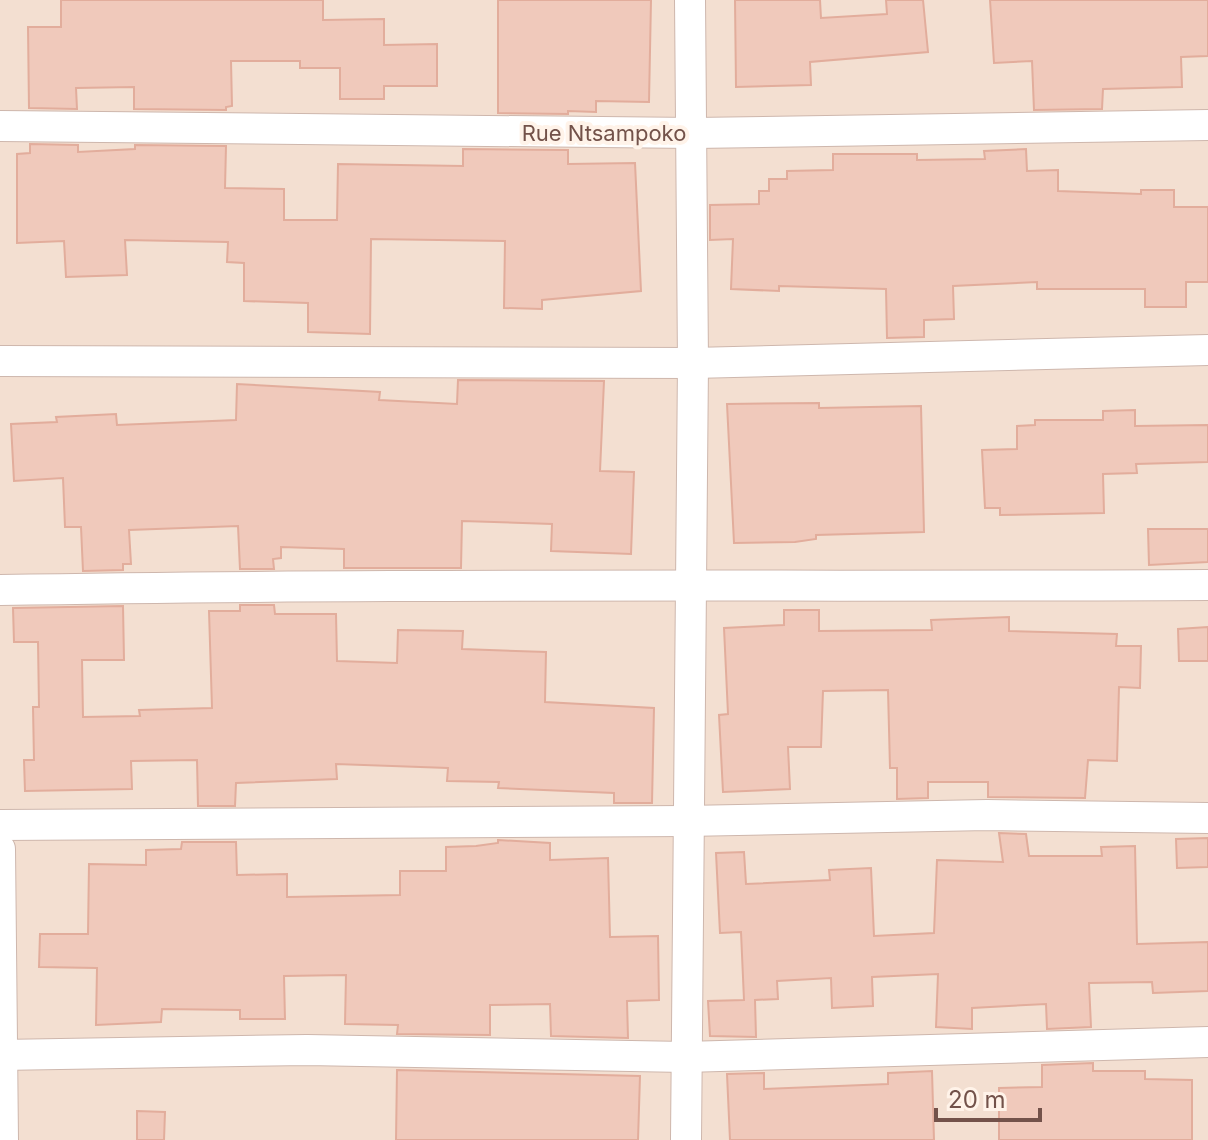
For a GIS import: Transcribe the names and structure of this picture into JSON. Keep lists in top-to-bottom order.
{
  "streets": {
    "street": ["Rue Ntsampoko"]
  },
  "scale_bar": "20 m"
}
